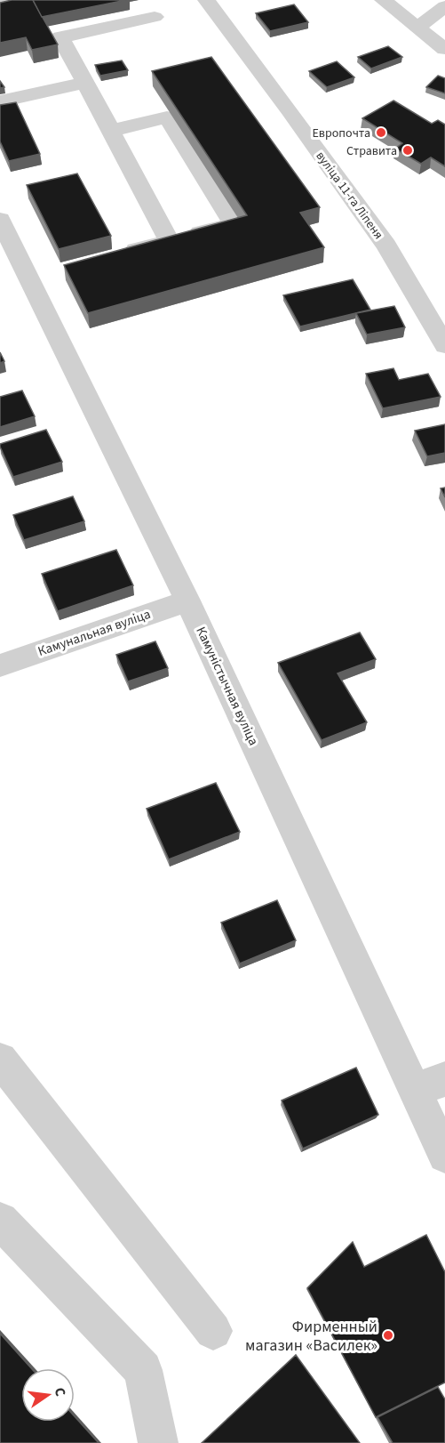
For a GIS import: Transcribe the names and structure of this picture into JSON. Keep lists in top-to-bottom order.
{
  "streets": {
    "street": ["вуліца 11-га Ліпеня", "Камунальная вуліца", "Камуністычная вуліца"]
  },
  "crossings": [
    ["Камунальная вуліца", "Камуністычная вуліца"]
  ],
  "places": ["Европочта", "Стравита", "Фирменный магазин «Василек»"],
  "north": "right"
}
